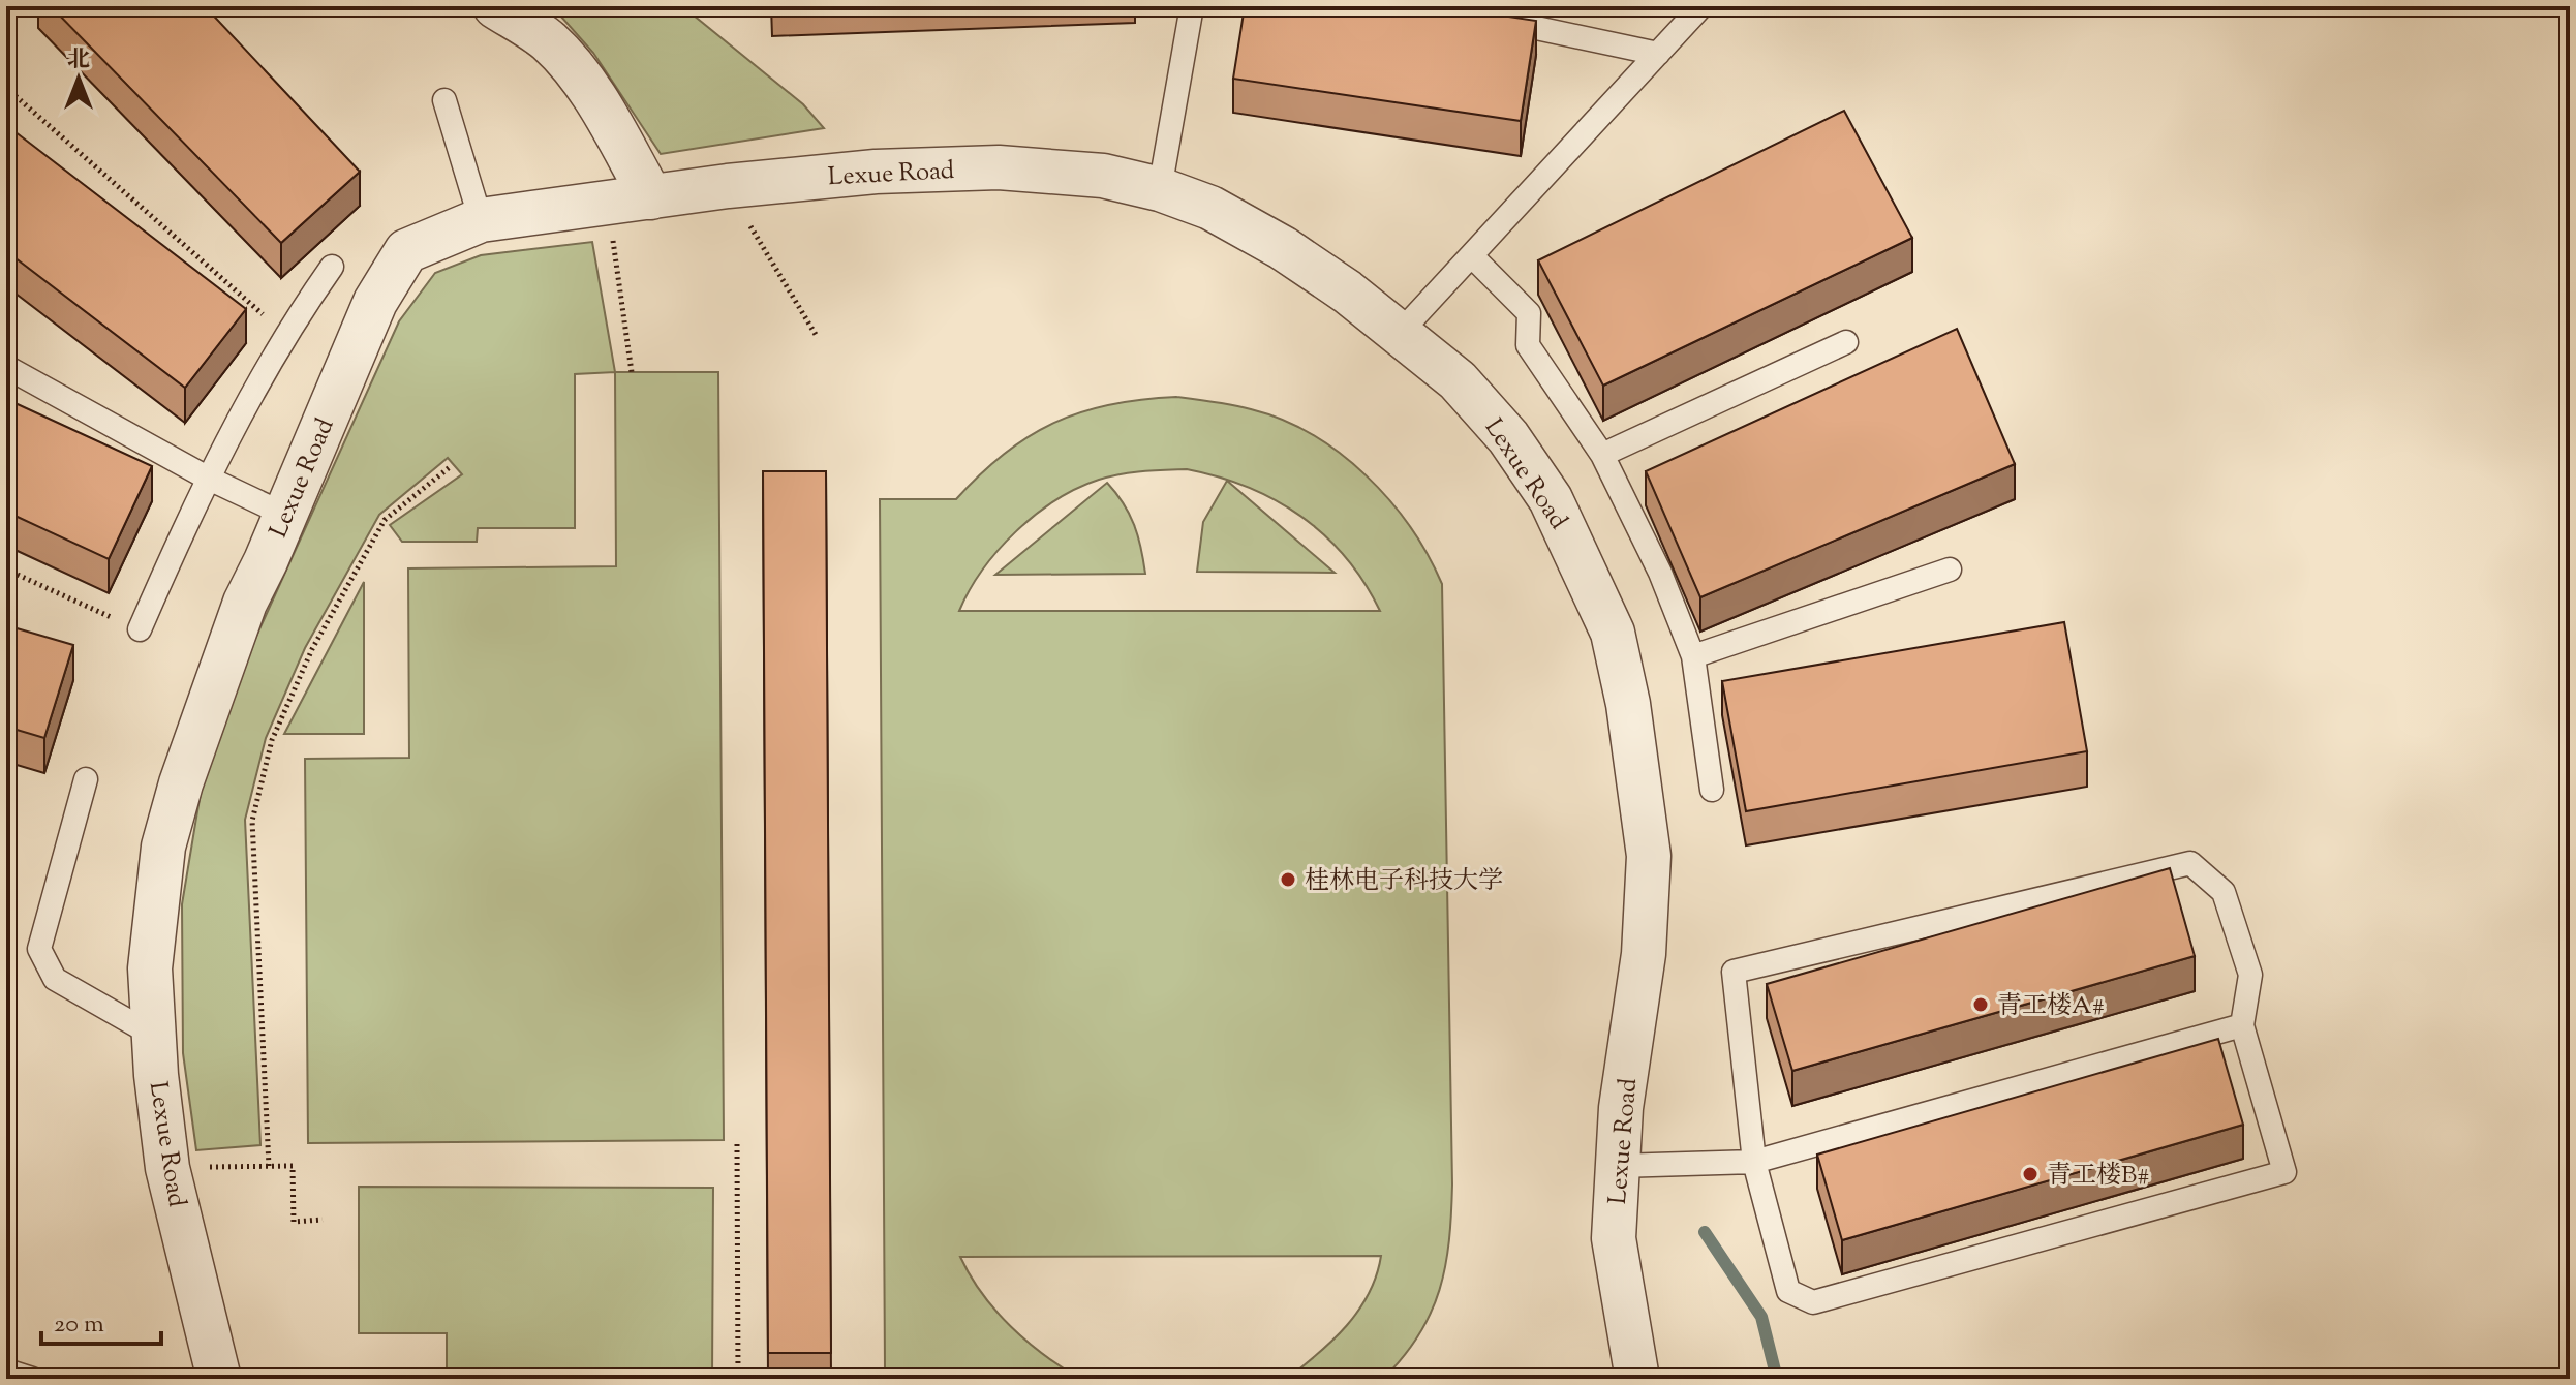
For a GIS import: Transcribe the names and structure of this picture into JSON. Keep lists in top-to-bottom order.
{
  "streets": {
    "street": ["Lexue Road"]
  },
  "places": ["桂林电子科技大学", "青工楼A#", "青工楼B#"],
  "scale_bar": "20 m",
  "north": "top"
}
